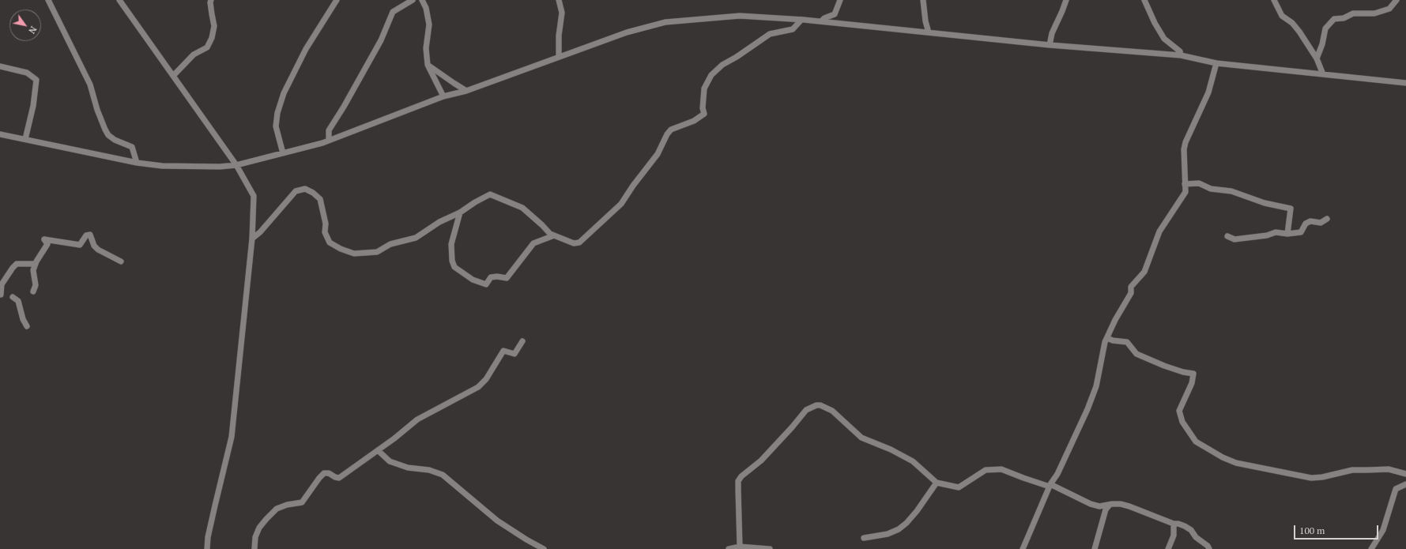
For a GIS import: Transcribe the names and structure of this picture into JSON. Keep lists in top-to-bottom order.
{
  "scale_bar": "100 m",
  "north": "bottom right"
}
